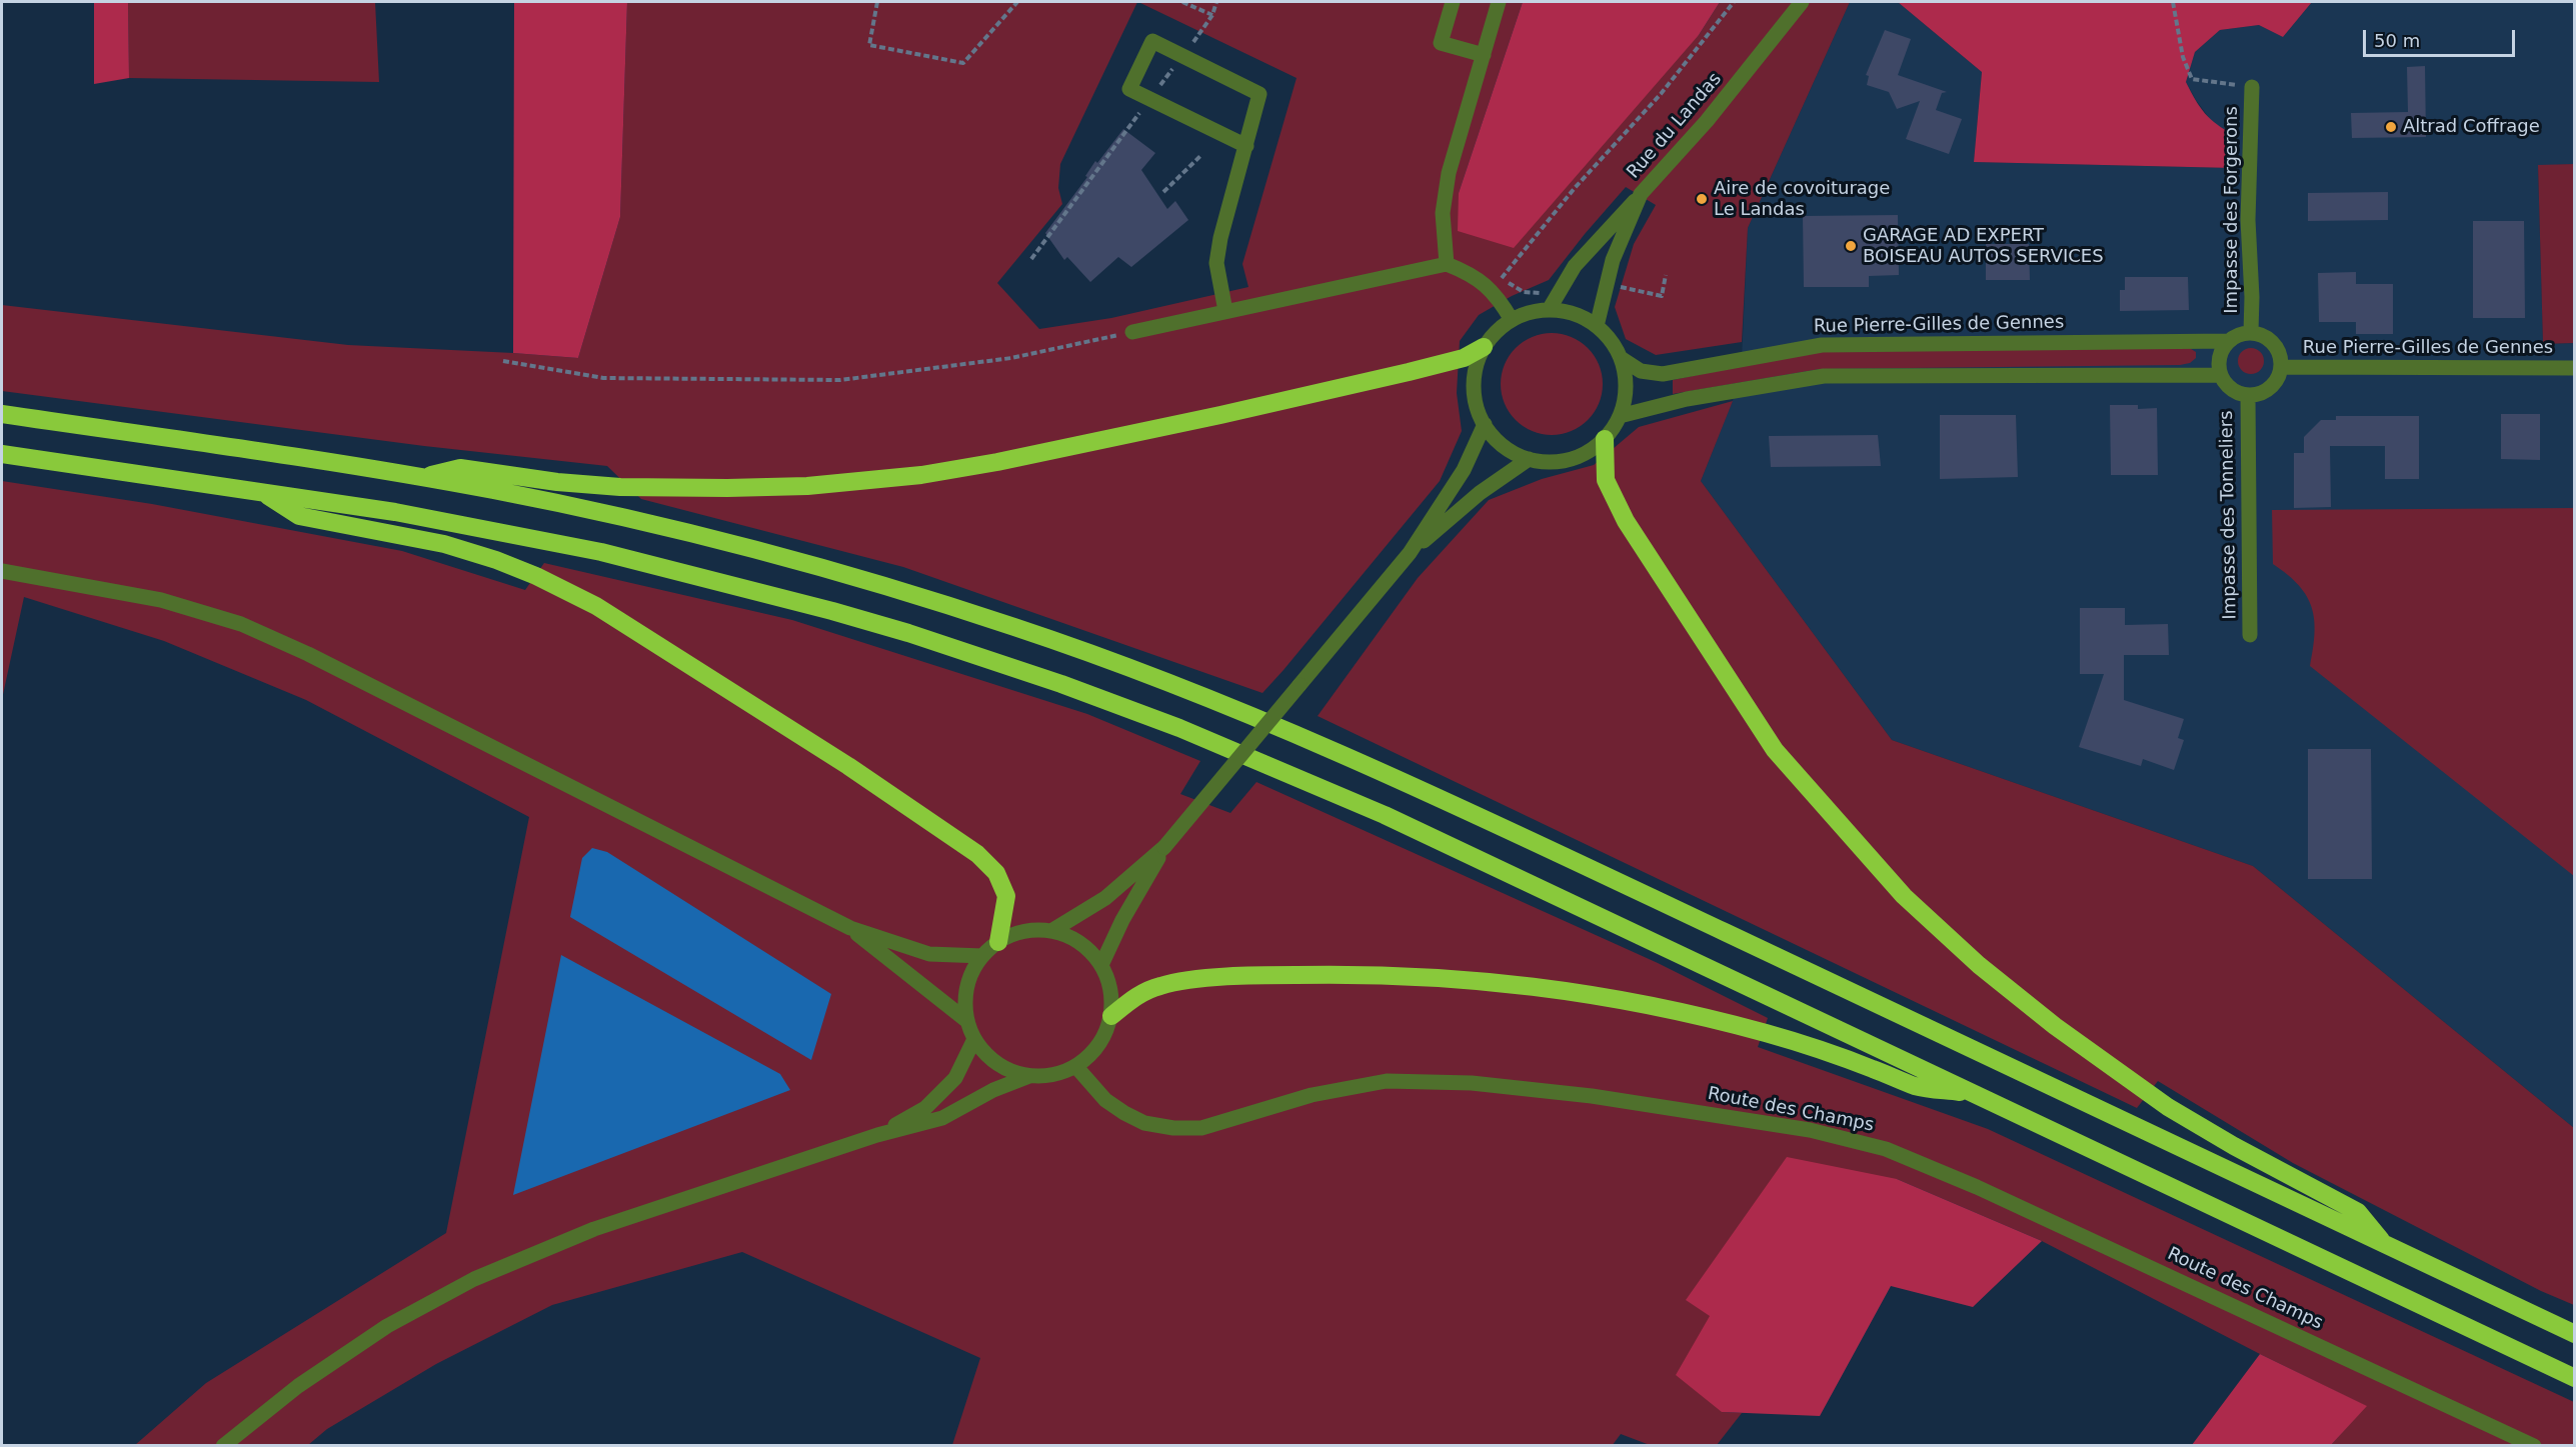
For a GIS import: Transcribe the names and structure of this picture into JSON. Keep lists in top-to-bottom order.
{
  "streets": {
    "street": [
      "Rue du Landas",
      "Impasse des Forgerons",
      "Rue Pierre-Gilles de Gennes",
      "Impasse des Tonneliers",
      "Route des Champs"
    ]
  },
  "crossings": [
    ["Rue du Landas", "Rue Pierre-Gilles de Gennes"],
    ["Impasse des Forgerons", "Rue Pierre-Gilles de Gennes"],
    ["Impasse des Forgerons", "Impasse des Tonneliers"],
    ["Rue Pierre-Gilles de Gennes", "Impasse des Tonneliers"]
  ],
  "places": ["Altrad Coffrage", "Aire de covoiturage Le Landas", "GARAGE AD EXPERT BOISEAU AUTOS SERVICES"],
  "scale_bar": "50 m"
}
